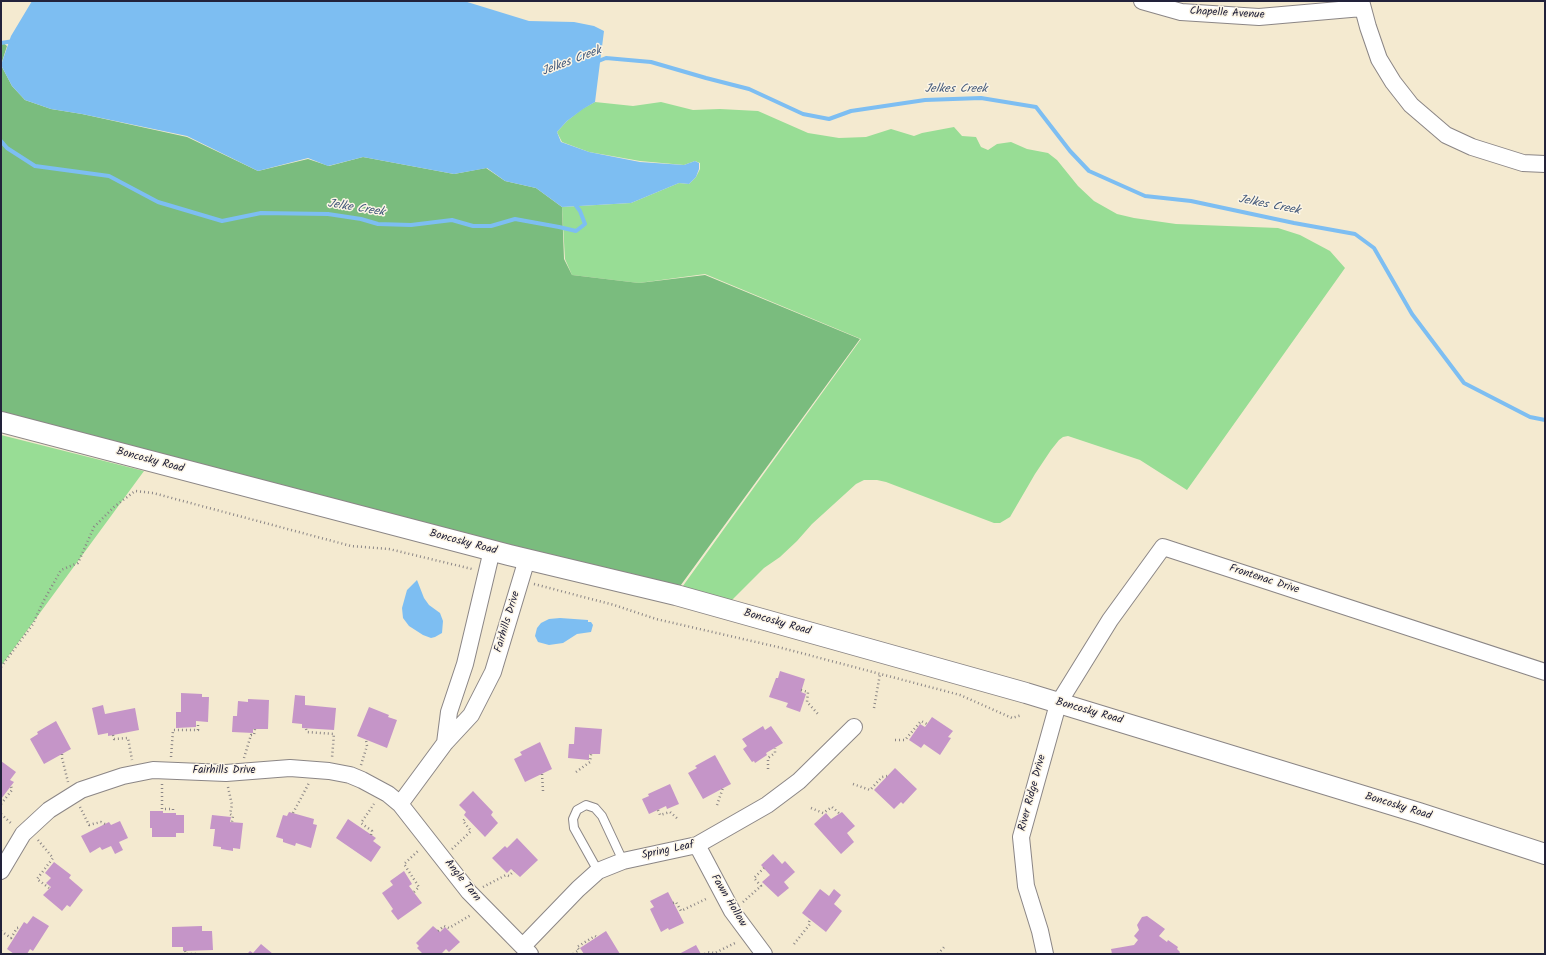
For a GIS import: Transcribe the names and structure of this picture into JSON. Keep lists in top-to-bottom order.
{
  "streets": {
    "street": [
      "Chapelle Avenue",
      "Boncosky Road",
      "Frontenac Drive",
      "Fairhills Drive",
      "River Ridge Drive",
      "Spring Leaf",
      "Angle Tarn",
      "Fawn Hollow"
    ]
  },
  "crossings": [
    ["Boncosky Road", "Frontenac Drive"],
    ["Boncosky Road", "Fairhills Drive"],
    ["Boncosky Road", "River Ridge Drive"],
    ["Frontenac Drive", "River Ridge Drive"],
    ["Fairhills Drive", "Angle Tarn"],
    ["Spring Leaf", "Angle Tarn"],
    ["Spring Leaf", "Fawn Hollow"]
  ],
  "water": ["Jelkes Creek", "Jelke Creek"]
}
